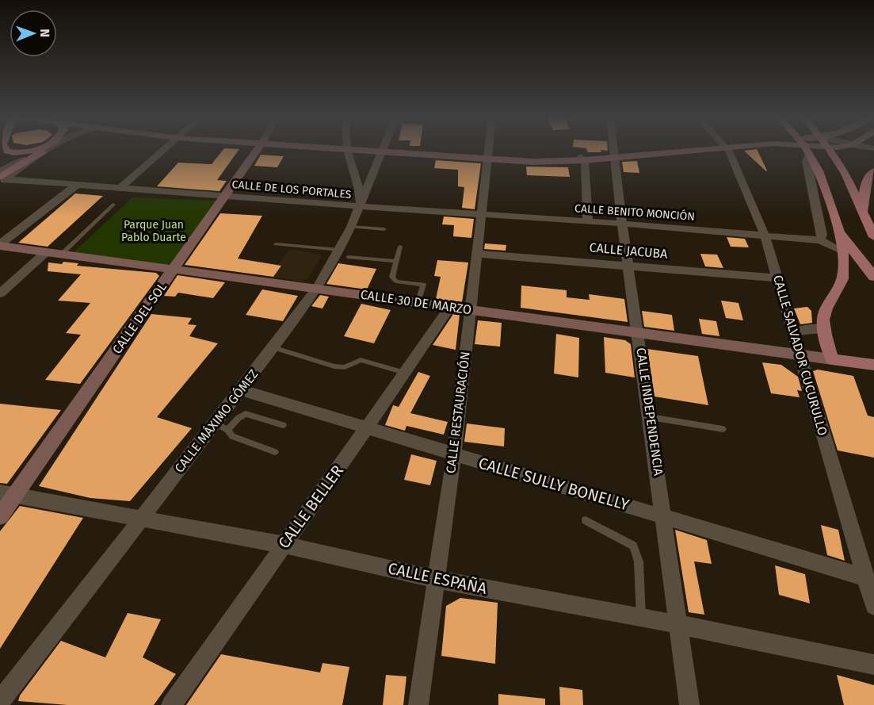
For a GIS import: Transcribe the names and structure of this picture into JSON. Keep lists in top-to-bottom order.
{
  "streets": {
    "main road": ["CALLE 30 DE MARZO", "CALLE DEL SOL"],
    "street": [
      "CALLE DE LOS PORTALES",
      "CALLE BENITO MONCIÓN",
      "CALLE JACUBA",
      "CALLE SALVADOR CUCURULLO",
      "CALLE INDEPENDENCIA",
      "CALLE RESTAURACIÓN",
      "CALLE MÁXIMO GÓMEZ",
      "CALLE SULLY BONELLY",
      "CALLE BELLER",
      "CALLE ESPAÑA"
    ]
  },
  "crossings": [
    ["CALLE DE LOS PORTALES", "CALLE BENITO MONCIÓN"],
    ["CALLE DE LOS PORTALES", "CALLE DEL SOL"],
    ["CALLE DE LOS PORTALES", "CALLE MÁXIMO GÓMEZ"],
    ["CALLE BENITO MONCIÓN", "CALLE SALVADOR CUCURULLO"],
    ["CALLE BENITO MONCIÓN", "CALLE INDEPENDENCIA"],
    ["CALLE BENITO MONCIÓN", "CALLE RESTAURACIÓN"],
    ["CALLE BENITO MONCIÓN", "CALLE MÁXIMO GÓMEZ"],
    ["CALLE JACUBA", "CALLE SALVADOR CUCURULLO"],
    ["CALLE JACUBA", "CALLE INDEPENDENCIA"],
    ["CALLE JACUBA", "CALLE RESTAURACIÓN"],
    ["CALLE 30 DE MARZO", "CALLE DEL SOL"],
    ["CALLE 30 DE MARZO", "CALLE SALVADOR CUCURULLO"],
    ["CALLE 30 DE MARZO", "CALLE INDEPENDENCIA"],
    ["CALLE 30 DE MARZO", "CALLE RESTAURACIÓN"],
    ["CALLE 30 DE MARZO", "CALLE MÁXIMO GÓMEZ"],
    ["CALLE 30 DE MARZO", "CALLE BELLER"],
    ["CALLE DEL SOL", "CALLE ESPAÑA"],
    ["CALLE SALVADOR CUCURULLO", "CALLE SULLY BONELLY"],
    ["CALLE INDEPENDENCIA", "CALLE SULLY BONELLY"],
    ["CALLE INDEPENDENCIA", "CALLE ESPAÑA"],
    ["CALLE RESTAURACIÓN", "CALLE SULLY BONELLY"],
    ["CALLE RESTAURACIÓN", "CALLE ESPAÑA"],
    ["CALLE MÁXIMO GÓMEZ", "CALLE SULLY BONELLY"],
    ["CALLE MÁXIMO GÓMEZ", "CALLE ESPAÑA"],
    ["CALLE SULLY BONELLY", "CALLE BELLER"],
    ["CALLE BELLER", "CALLE ESPAÑA"]
  ],
  "parks": ["Parque Juan Pablo Duarte"],
  "north": "right"
}
